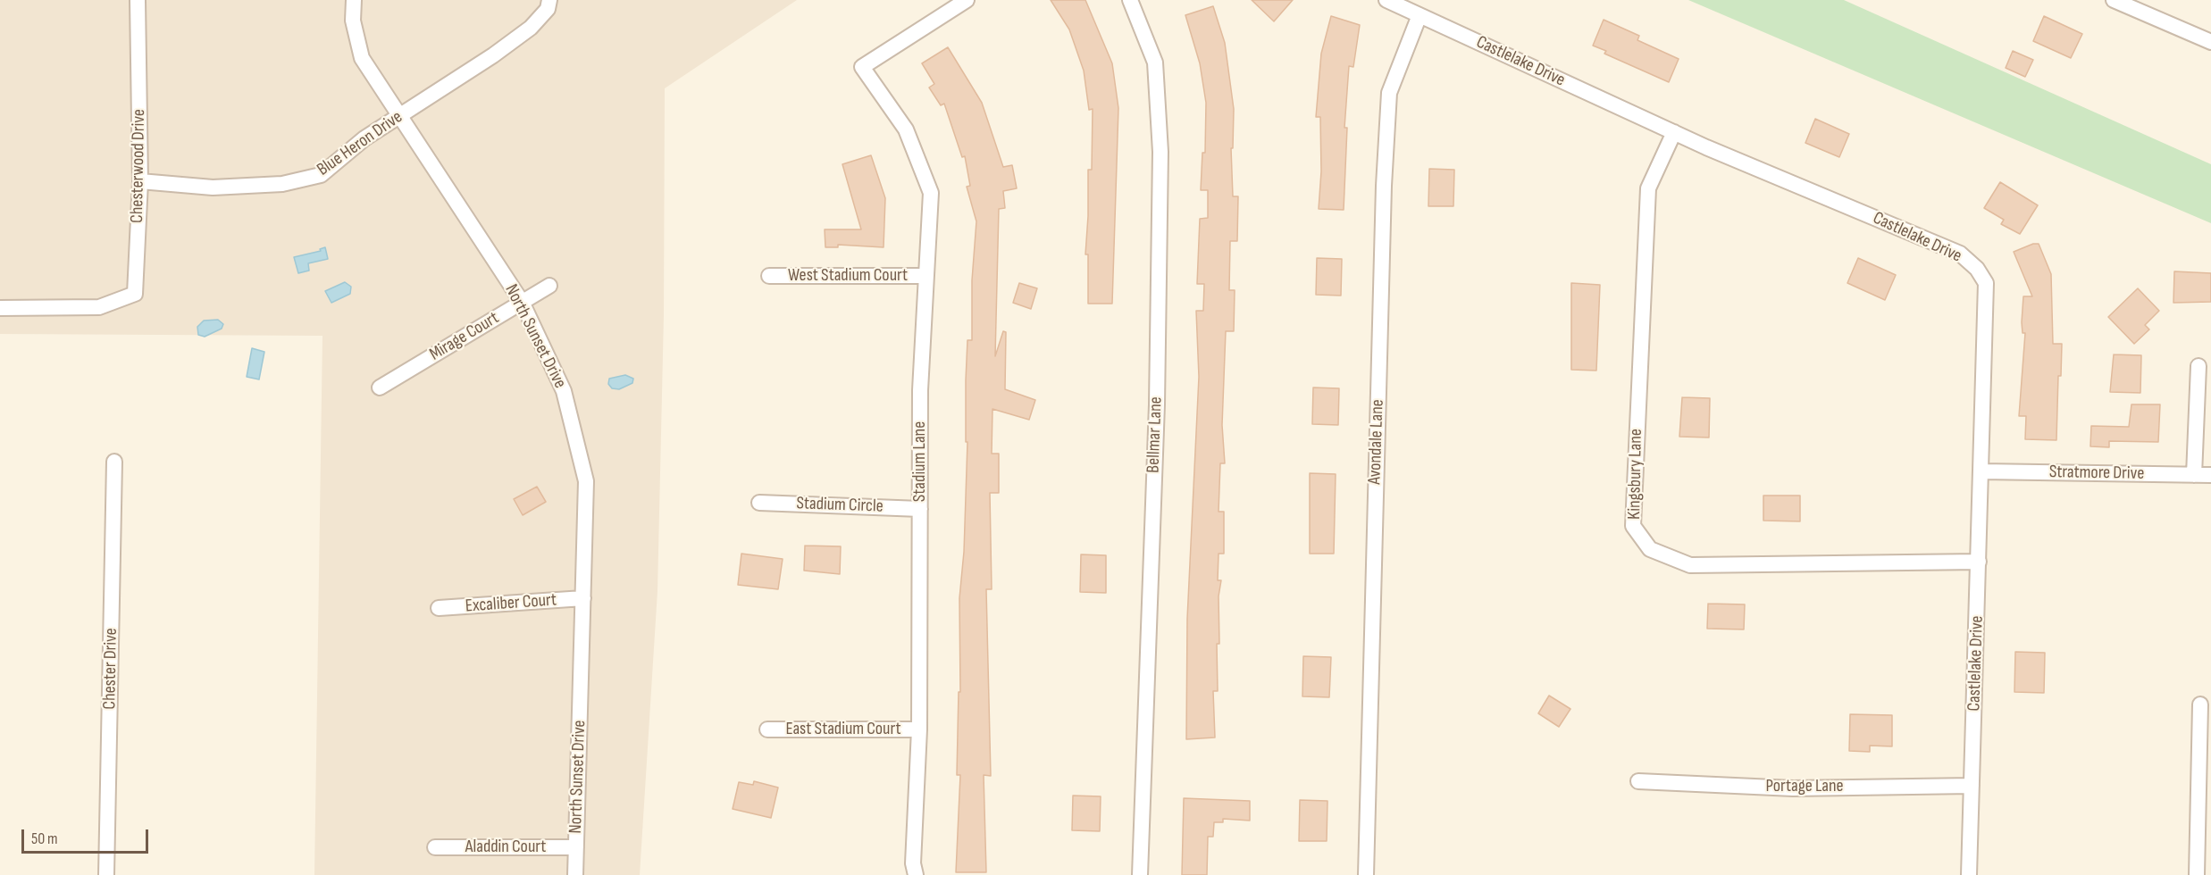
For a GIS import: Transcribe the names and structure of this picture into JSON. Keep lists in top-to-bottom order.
{
  "streets": {
    "street": [
      "Castlelake Drive",
      "Blue Heron Drive",
      "Chesterwood Drive",
      "West Stadium Court",
      "Mirage Court",
      "North Sunset Drive",
      "Bellmar Lane",
      "Avondale Lane",
      "Stadium Lane",
      "Stratmore Drive",
      "Kingsbury Lane",
      "Stadium Circle",
      "Excaliber Court",
      "Chester Drive",
      "East Stadium Court",
      "Portage Lane",
      "Aladdin Court"
    ]
  },
  "crossings": [
    ["Castlelake Drive", "Avondale Lane"],
    ["Castlelake Drive", "Stratmore Drive"],
    ["Castlelake Drive", "Kingsbury Lane"],
    ["Castlelake Drive", "Portage Lane"],
    ["Blue Heron Drive", "Chesterwood Drive"],
    ["Blue Heron Drive", "North Sunset Drive"],
    ["West Stadium Court", "Stadium Lane"],
    ["Mirage Court", "North Sunset Drive"],
    ["North Sunset Drive", "Excaliber Court"],
    ["North Sunset Drive", "Aladdin Court"],
    ["Stadium Lane", "Stadium Circle"],
    ["Stadium Lane", "East Stadium Court"]
  ],
  "scale_bar": "50 m"
}
